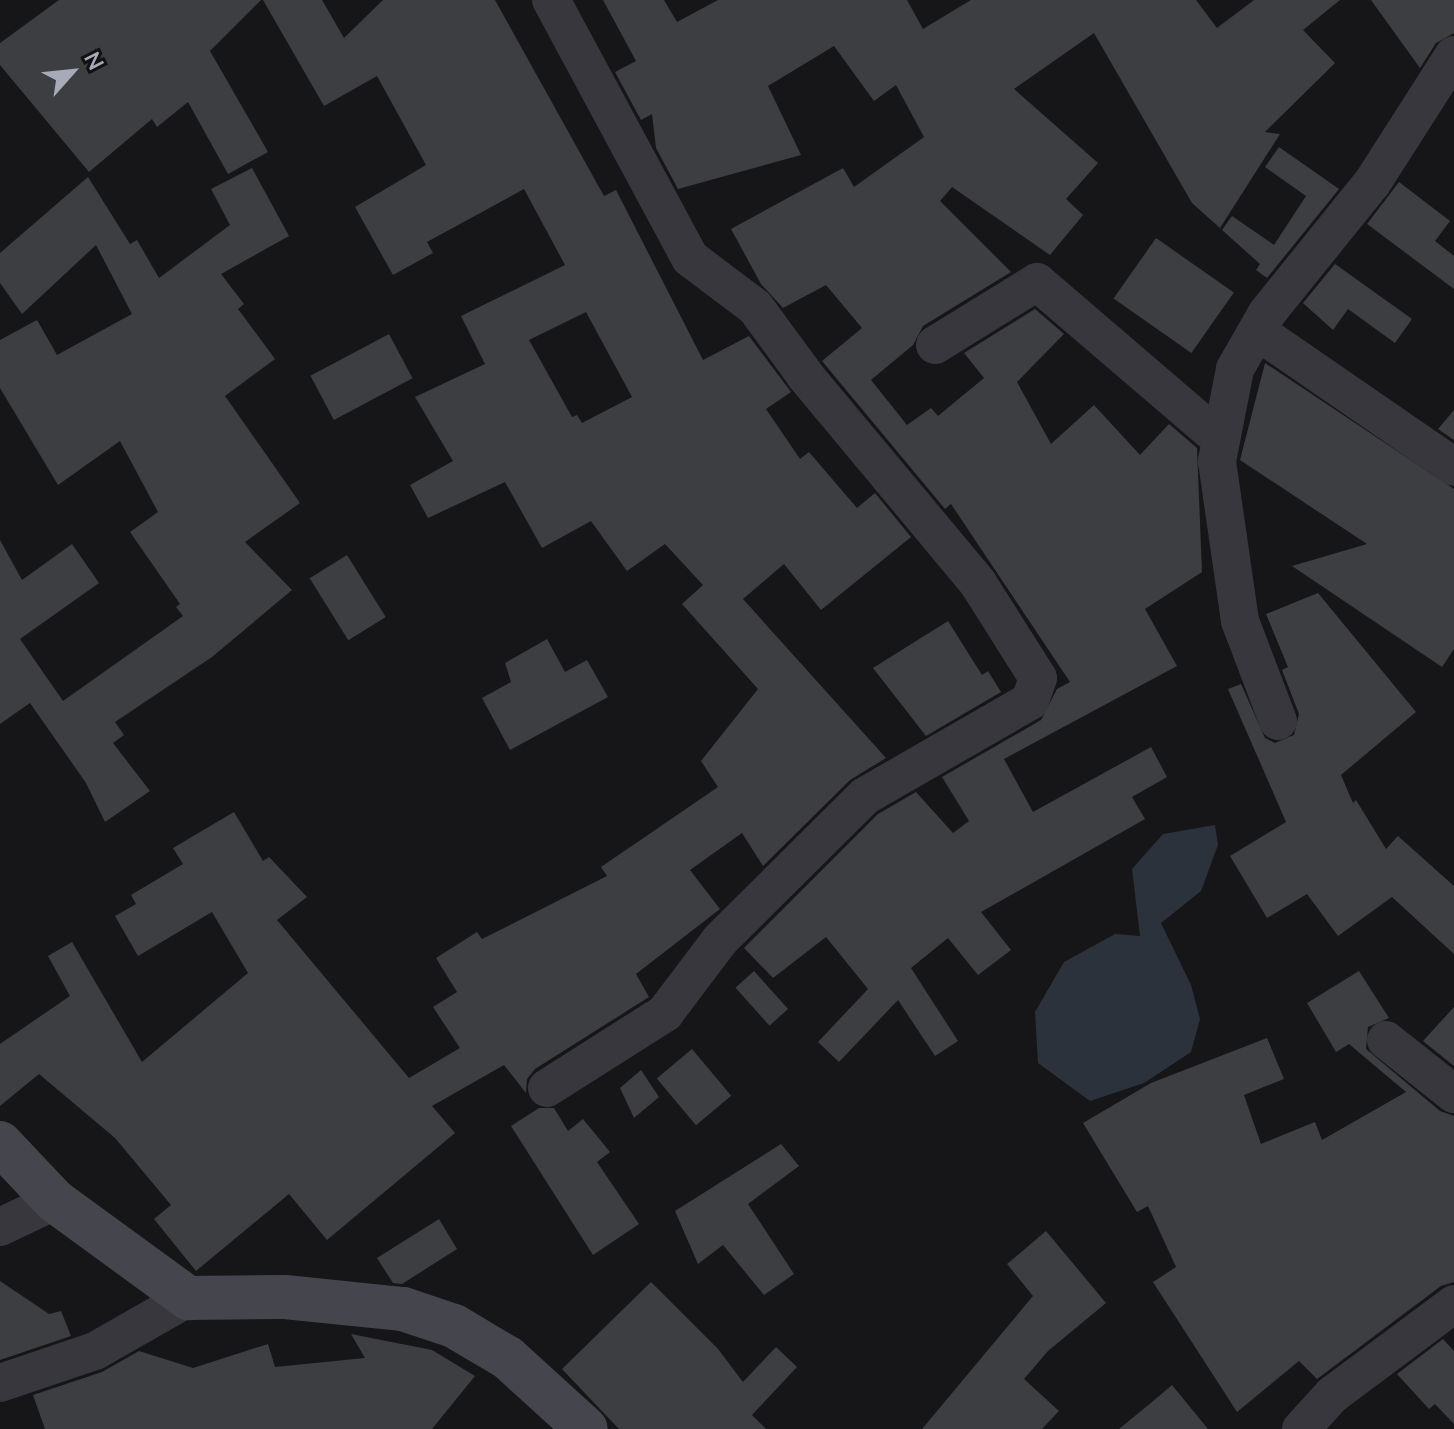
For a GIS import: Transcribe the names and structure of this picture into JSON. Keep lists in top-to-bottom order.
{
  "north": "top right"
}
